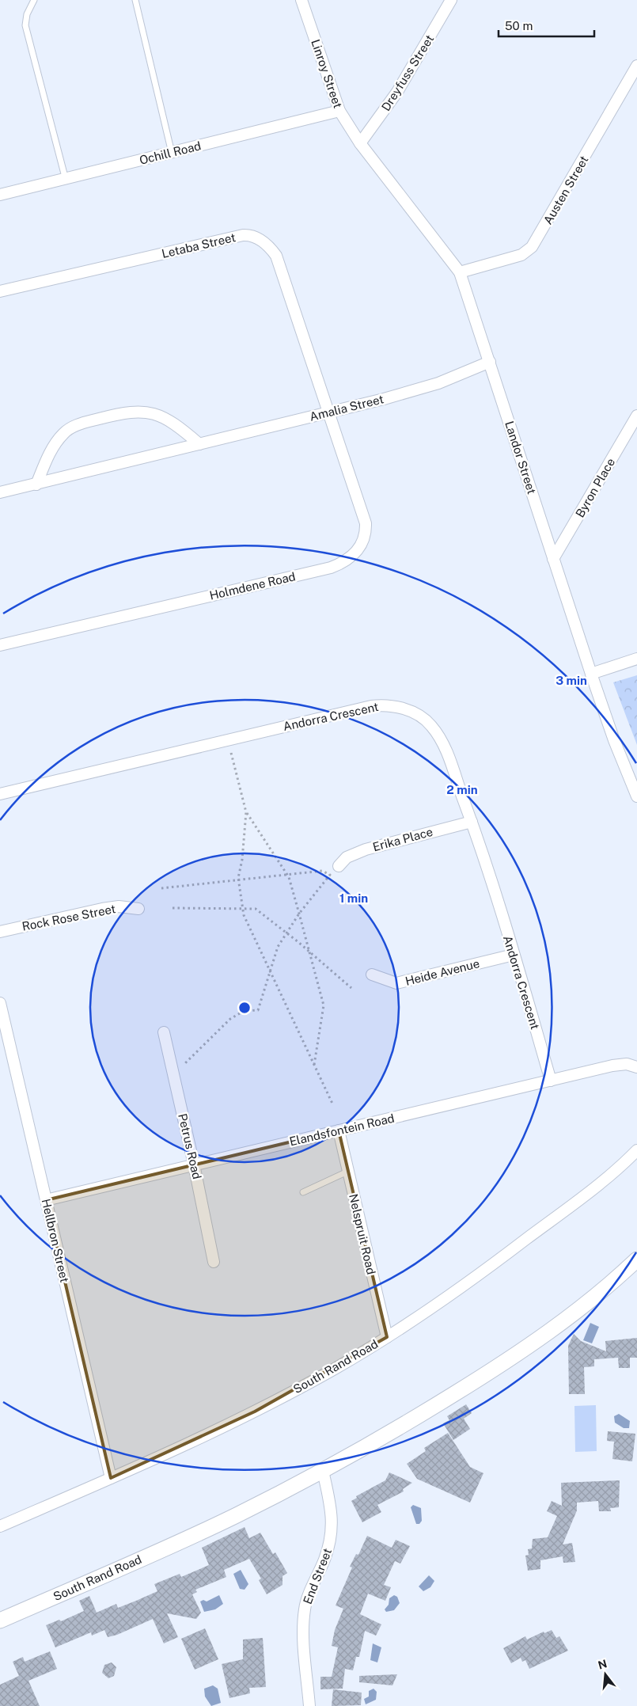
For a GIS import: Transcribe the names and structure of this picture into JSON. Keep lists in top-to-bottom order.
{
  "streets": {
    "main road": ["South Rand Road"],
    "street": [
      "Dreyfuss Street",
      "Linroy Street",
      "Ochill Road",
      "Austen Street",
      "Letaba Street",
      "Amalia Street",
      "Landor Street",
      "Byron Place",
      "Holmdene Road",
      "Andorra Crescent",
      "Erika Place",
      "Rock Rose Street",
      "Heide Avenue",
      "Elandsfontein Road",
      "Petrus Road",
      "Nelspruit Road",
      "Hellbron Street",
      "End Street"
    ]
  },
  "crossings": [
    ["Dreyfuss Street", "Linroy Street"],
    ["Dreyfuss Street", "Landor Street"],
    ["Linroy Street", "Ochill Road"],
    ["Linroy Street", "Landor Street"],
    ["Austen Street", "Landor Street"],
    ["Letaba Street", "Amalia Street"],
    ["Letaba Street", "Holmdene Road"],
    ["Amalia Street", "Landor Street"],
    ["Amalia Street", "Holmdene Road"],
    ["Landor Street", "Byron Place"],
    ["Andorra Crescent", "Erika Place"],
    ["Andorra Crescent", "Heide Avenue"],
    ["Andorra Crescent", "Elandsfontein Road"],
    ["Elandsfontein Road", "Petrus Road"],
    ["Elandsfontein Road", "Nelspruit Road"],
    ["Elandsfontein Road", "Hellbron Street"],
    ["Nelspruit Road", "South Rand Road"],
    ["Hellbron Street", "South Rand Road"],
    ["South Rand Road", "End Street"]
  ],
  "scale_bar": "50 m",
  "north": "top",
  "rings": ["3 min", "2 min", "1 min"]
}
